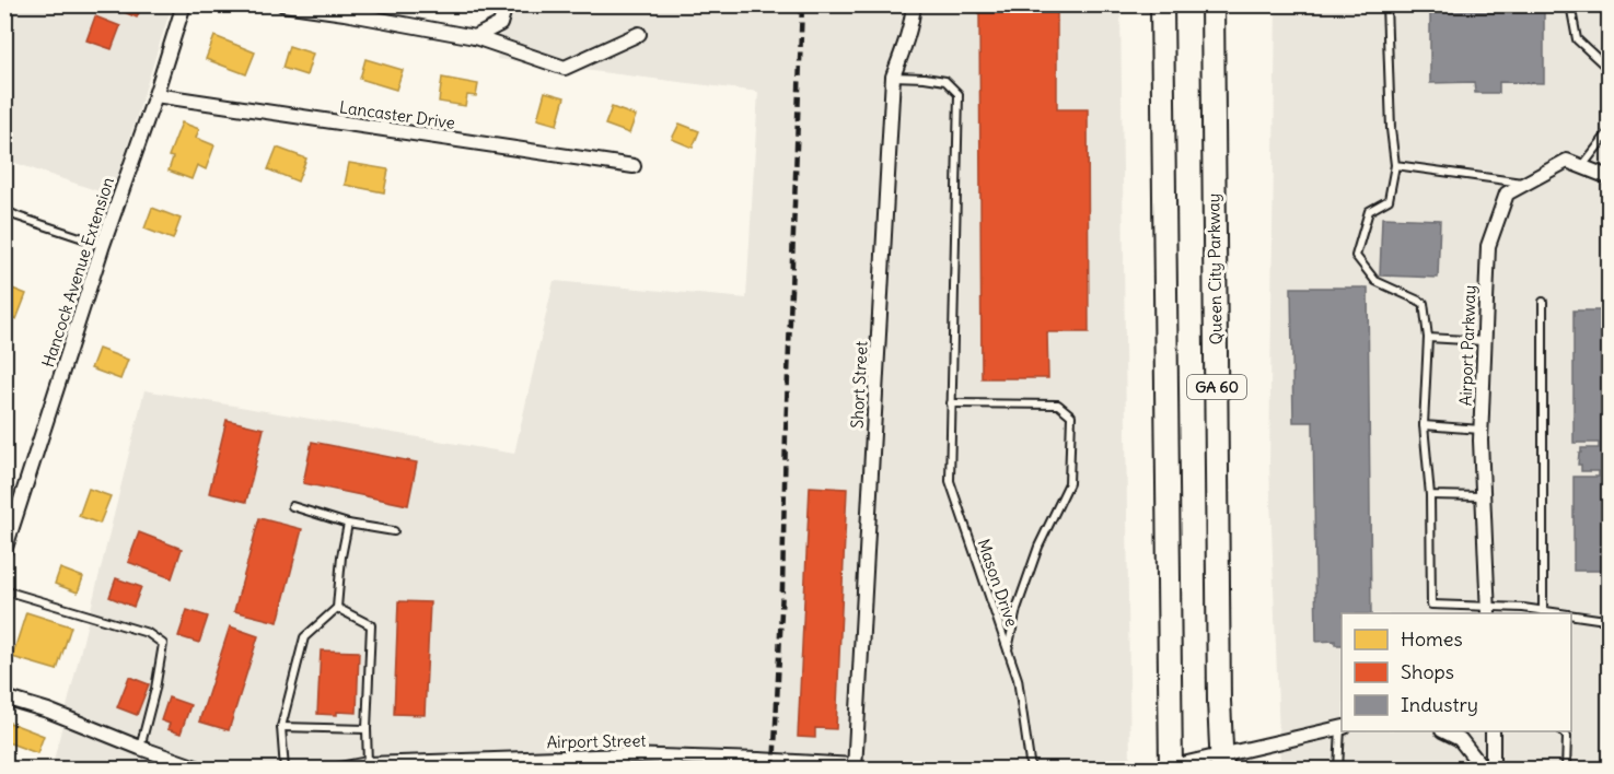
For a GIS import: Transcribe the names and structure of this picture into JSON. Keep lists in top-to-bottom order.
{
  "streets": {
    "main road": ["Queen City Parkway", "GA 60"],
    "street": [
      "Lancaster Drive",
      "Hancock Avenue Extension",
      "Airport Parkway",
      "Short Street",
      "Airport Street"
    ],
    "lane": ["Mason Drive"]
  },
  "crossings": [
    ["Lancaster Drive", "Hancock Avenue Extension"],
    ["Short Street", "Mason Drive"],
    ["Short Street", "Airport Street"]
  ],
  "legend": ["Homes", "Shops", "Industry"]
}
